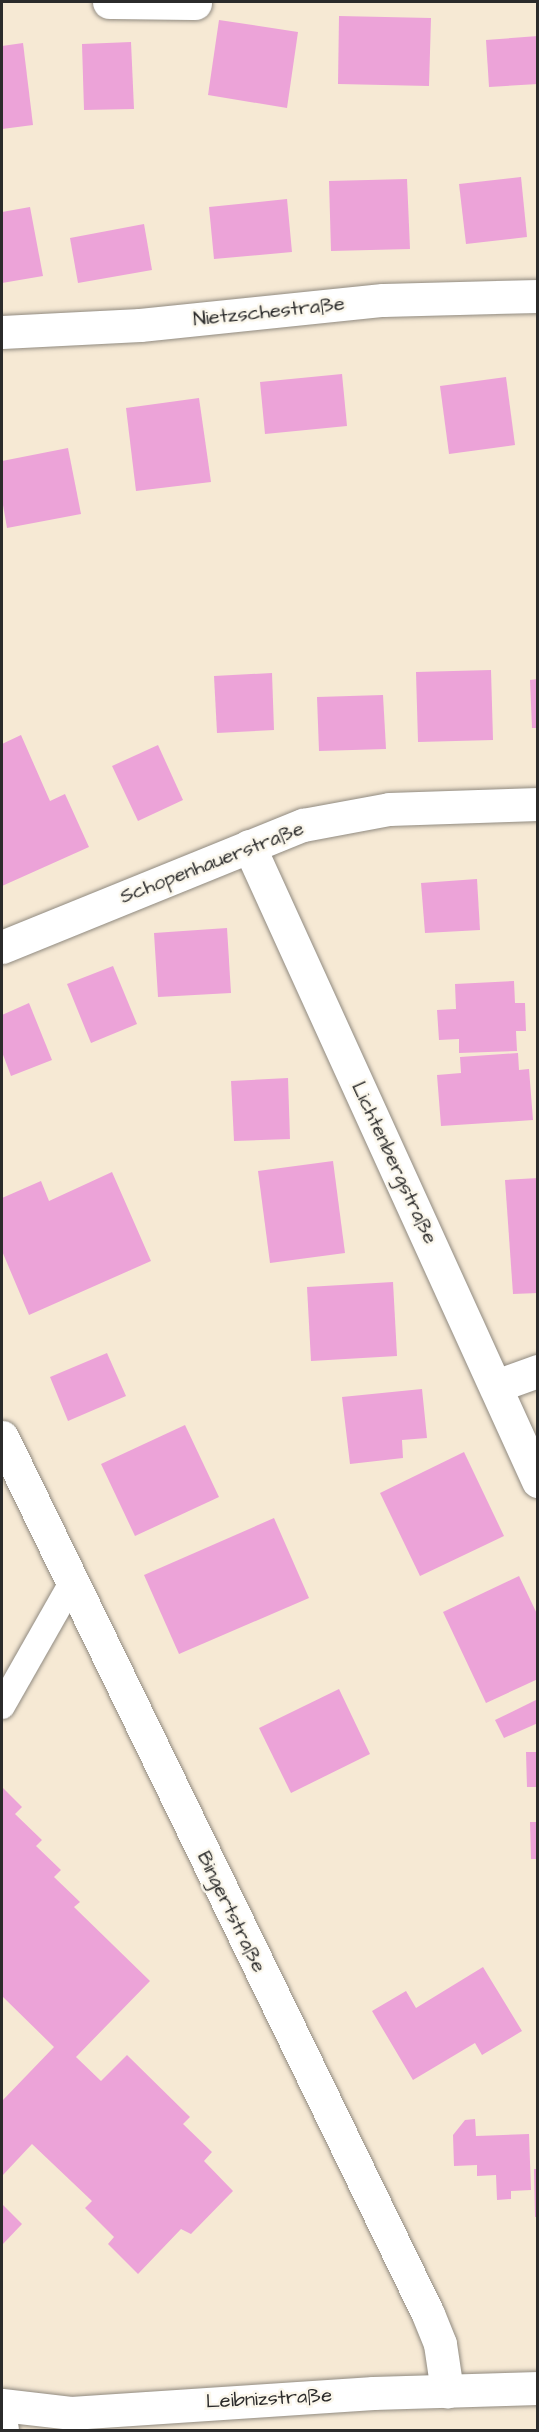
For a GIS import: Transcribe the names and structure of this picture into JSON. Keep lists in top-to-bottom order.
{
  "streets": {
    "street": [
      "Nietzschestraße",
      "Schopenhauerstraße",
      "Lichtenbergstraße",
      "Bingertstraße",
      "Leibnizstraße"
    ]
  },
  "crossings": [
    ["Schopenhauerstraße", "Lichtenbergstraße"],
    ["Bingertstraße", "Leibnizstraße"]
  ]
}
